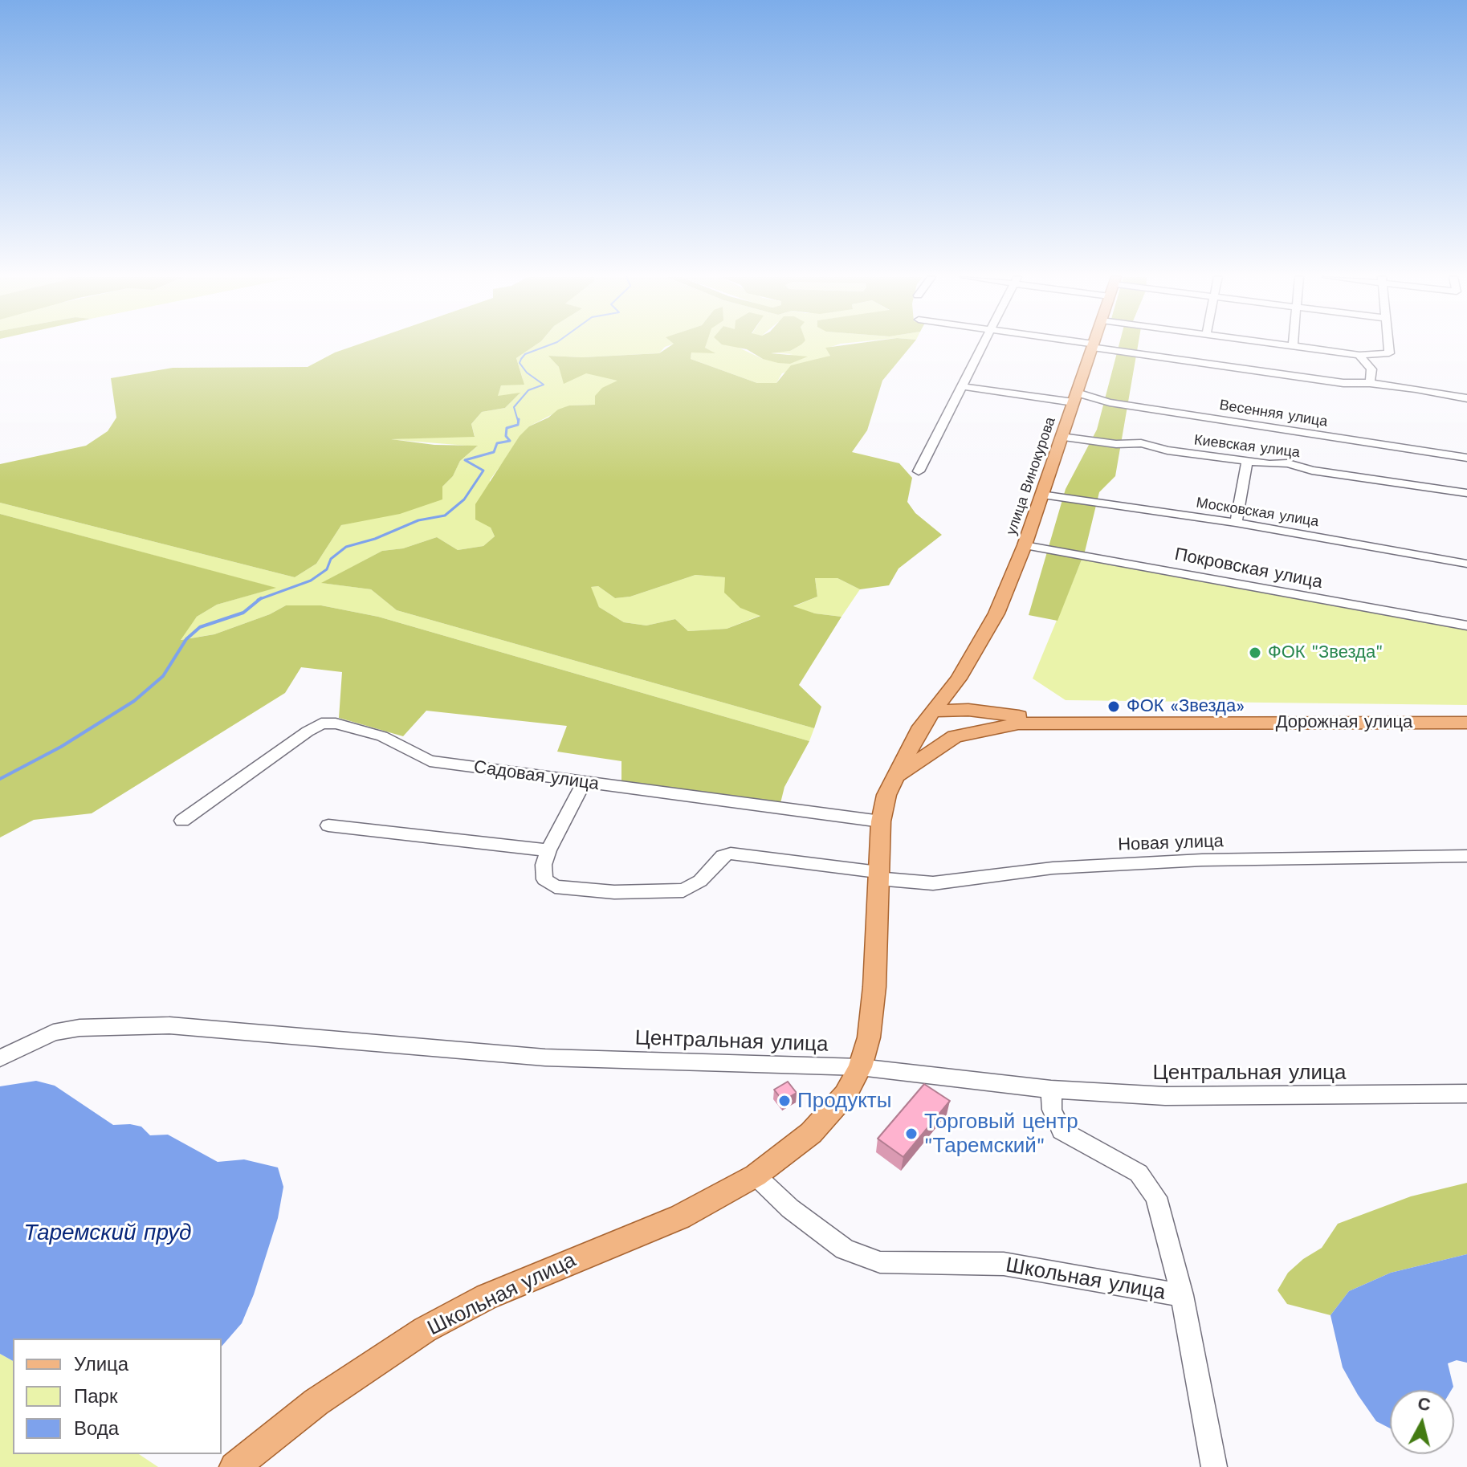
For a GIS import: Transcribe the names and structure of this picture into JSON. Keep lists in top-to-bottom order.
{
  "streets": {
    "main road": ["улица Винокурова", "Дорожная улица", "Школьная улица"],
    "street": [
      "Весенняя улица",
      "Киевская улица",
      "Московская улица",
      "Покровская улица",
      "Садовая улица",
      "Новая улица",
      "Центральная улица"
    ]
  },
  "crossings": [
    ["Весенняя улица", "улица Винокурова"],
    ["Киевская улица", "улица Винокурова"],
    ["улица Винокурова", "Московская улица"],
    ["улица Винокурова", "Покровская улица"],
    ["Садовая улица", "Школьная улица"],
    ["Новая улица", "Школьная улица"],
    ["Центральная улица", "Школьная улица"]
  ],
  "water": ["Таремский пруд"],
  "places": [
    "ФОК \"Звезда\"",
    "ФОК «Звезда»",
    "Продукты",
    "Торговый центр \"Таремский\""
  ],
  "legend": ["Улица", "Парк", "Вода"],
  "north": "top"
}
